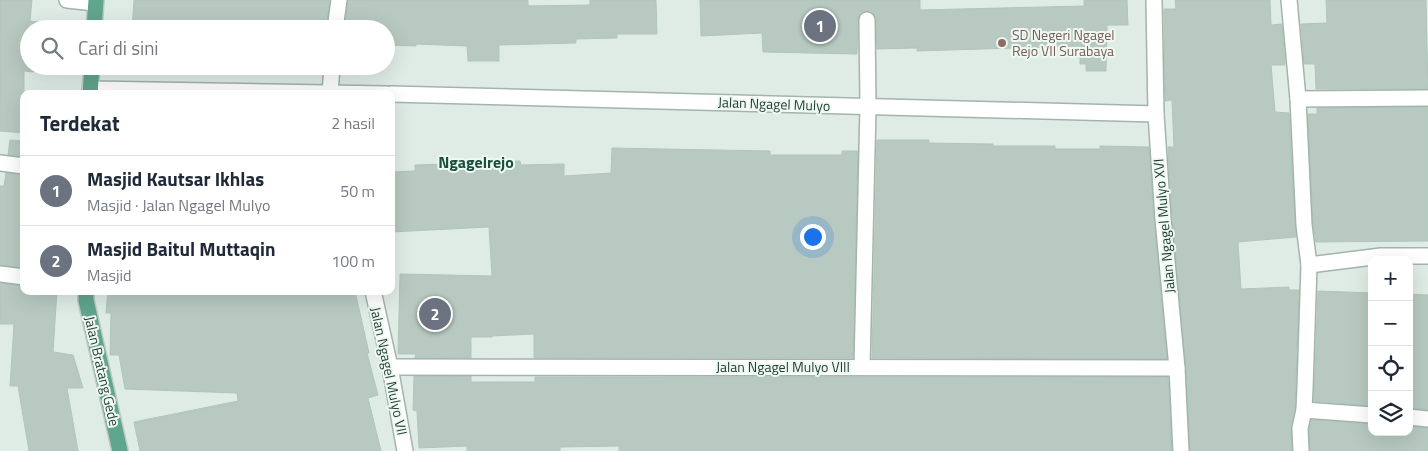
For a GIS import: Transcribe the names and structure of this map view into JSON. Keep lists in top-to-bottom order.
{
  "streets": {
    "main road": ["Jalan Bratang Gede"],
    "street": [
      "Jalan Ngagel Mulyo",
      "Jalan Ngagel Mulyo XVI",
      "Jalan Ngagel Mulyo VIII",
      "Jalan Ngagel Mulyo VII"
    ]
  },
  "crossings": [
    ["Jalan Ngagel Mulyo", "Jalan Ngagel Mulyo XVI"],
    ["Jalan Ngagel Mulyo XVI", "Jalan Ngagel Mulyo VIII"],
    ["Jalan Ngagel Mulyo VIII", "Jalan Ngagel Mulyo VII"]
  ],
  "districts": ["Ngagelrejo"],
  "places": ["SD Negeri Ngagel Rejo VII Surabaya"],
  "page": {
    "pins": ["1", "2"],
    "search": "Cari di sini",
    "heading": ["Terdekat", "2 hasil"],
    "list": [
      {
        "mark": "1",
        "name": "Masjid Kautsar Ikhlas",
        "note": "Masjid · Jalan Ngagel Mulyo",
        "value": "50 m"
      },
      {
        "mark": "2",
        "name": "Masjid Baitul Muttaqin",
        "note": "Masjid",
        "value": "100 m"
      }
    ],
    "map_buttons": ["+", "−"]
  }
}
